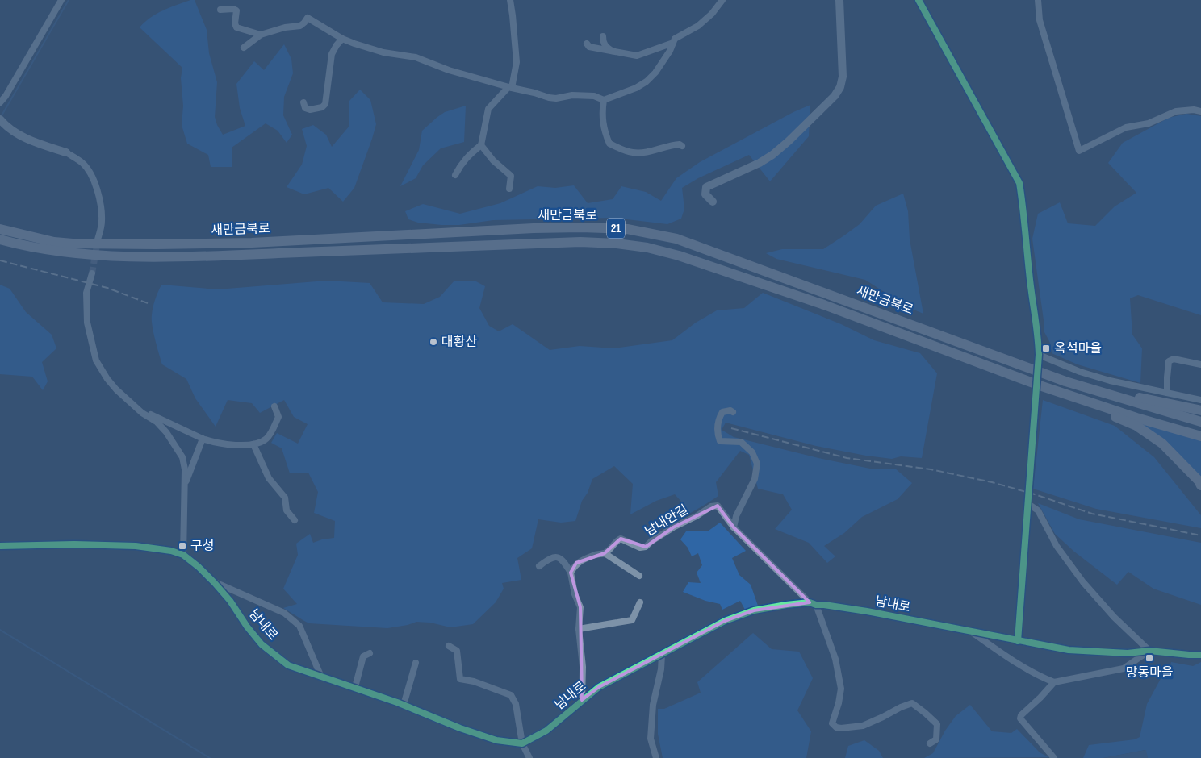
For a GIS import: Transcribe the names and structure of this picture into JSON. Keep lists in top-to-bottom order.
{
  "streets": {
    "highway": ["새만금북로", "21"],
    "street": ["남내안길", "남내로"]
  },
  "crossings": [
    ["남내안길", "남내로"]
  ],
  "places": {
    "other": ["대황산"],
    "transit": ["옥석마을", "구성", "망동마을"]
  }
}
